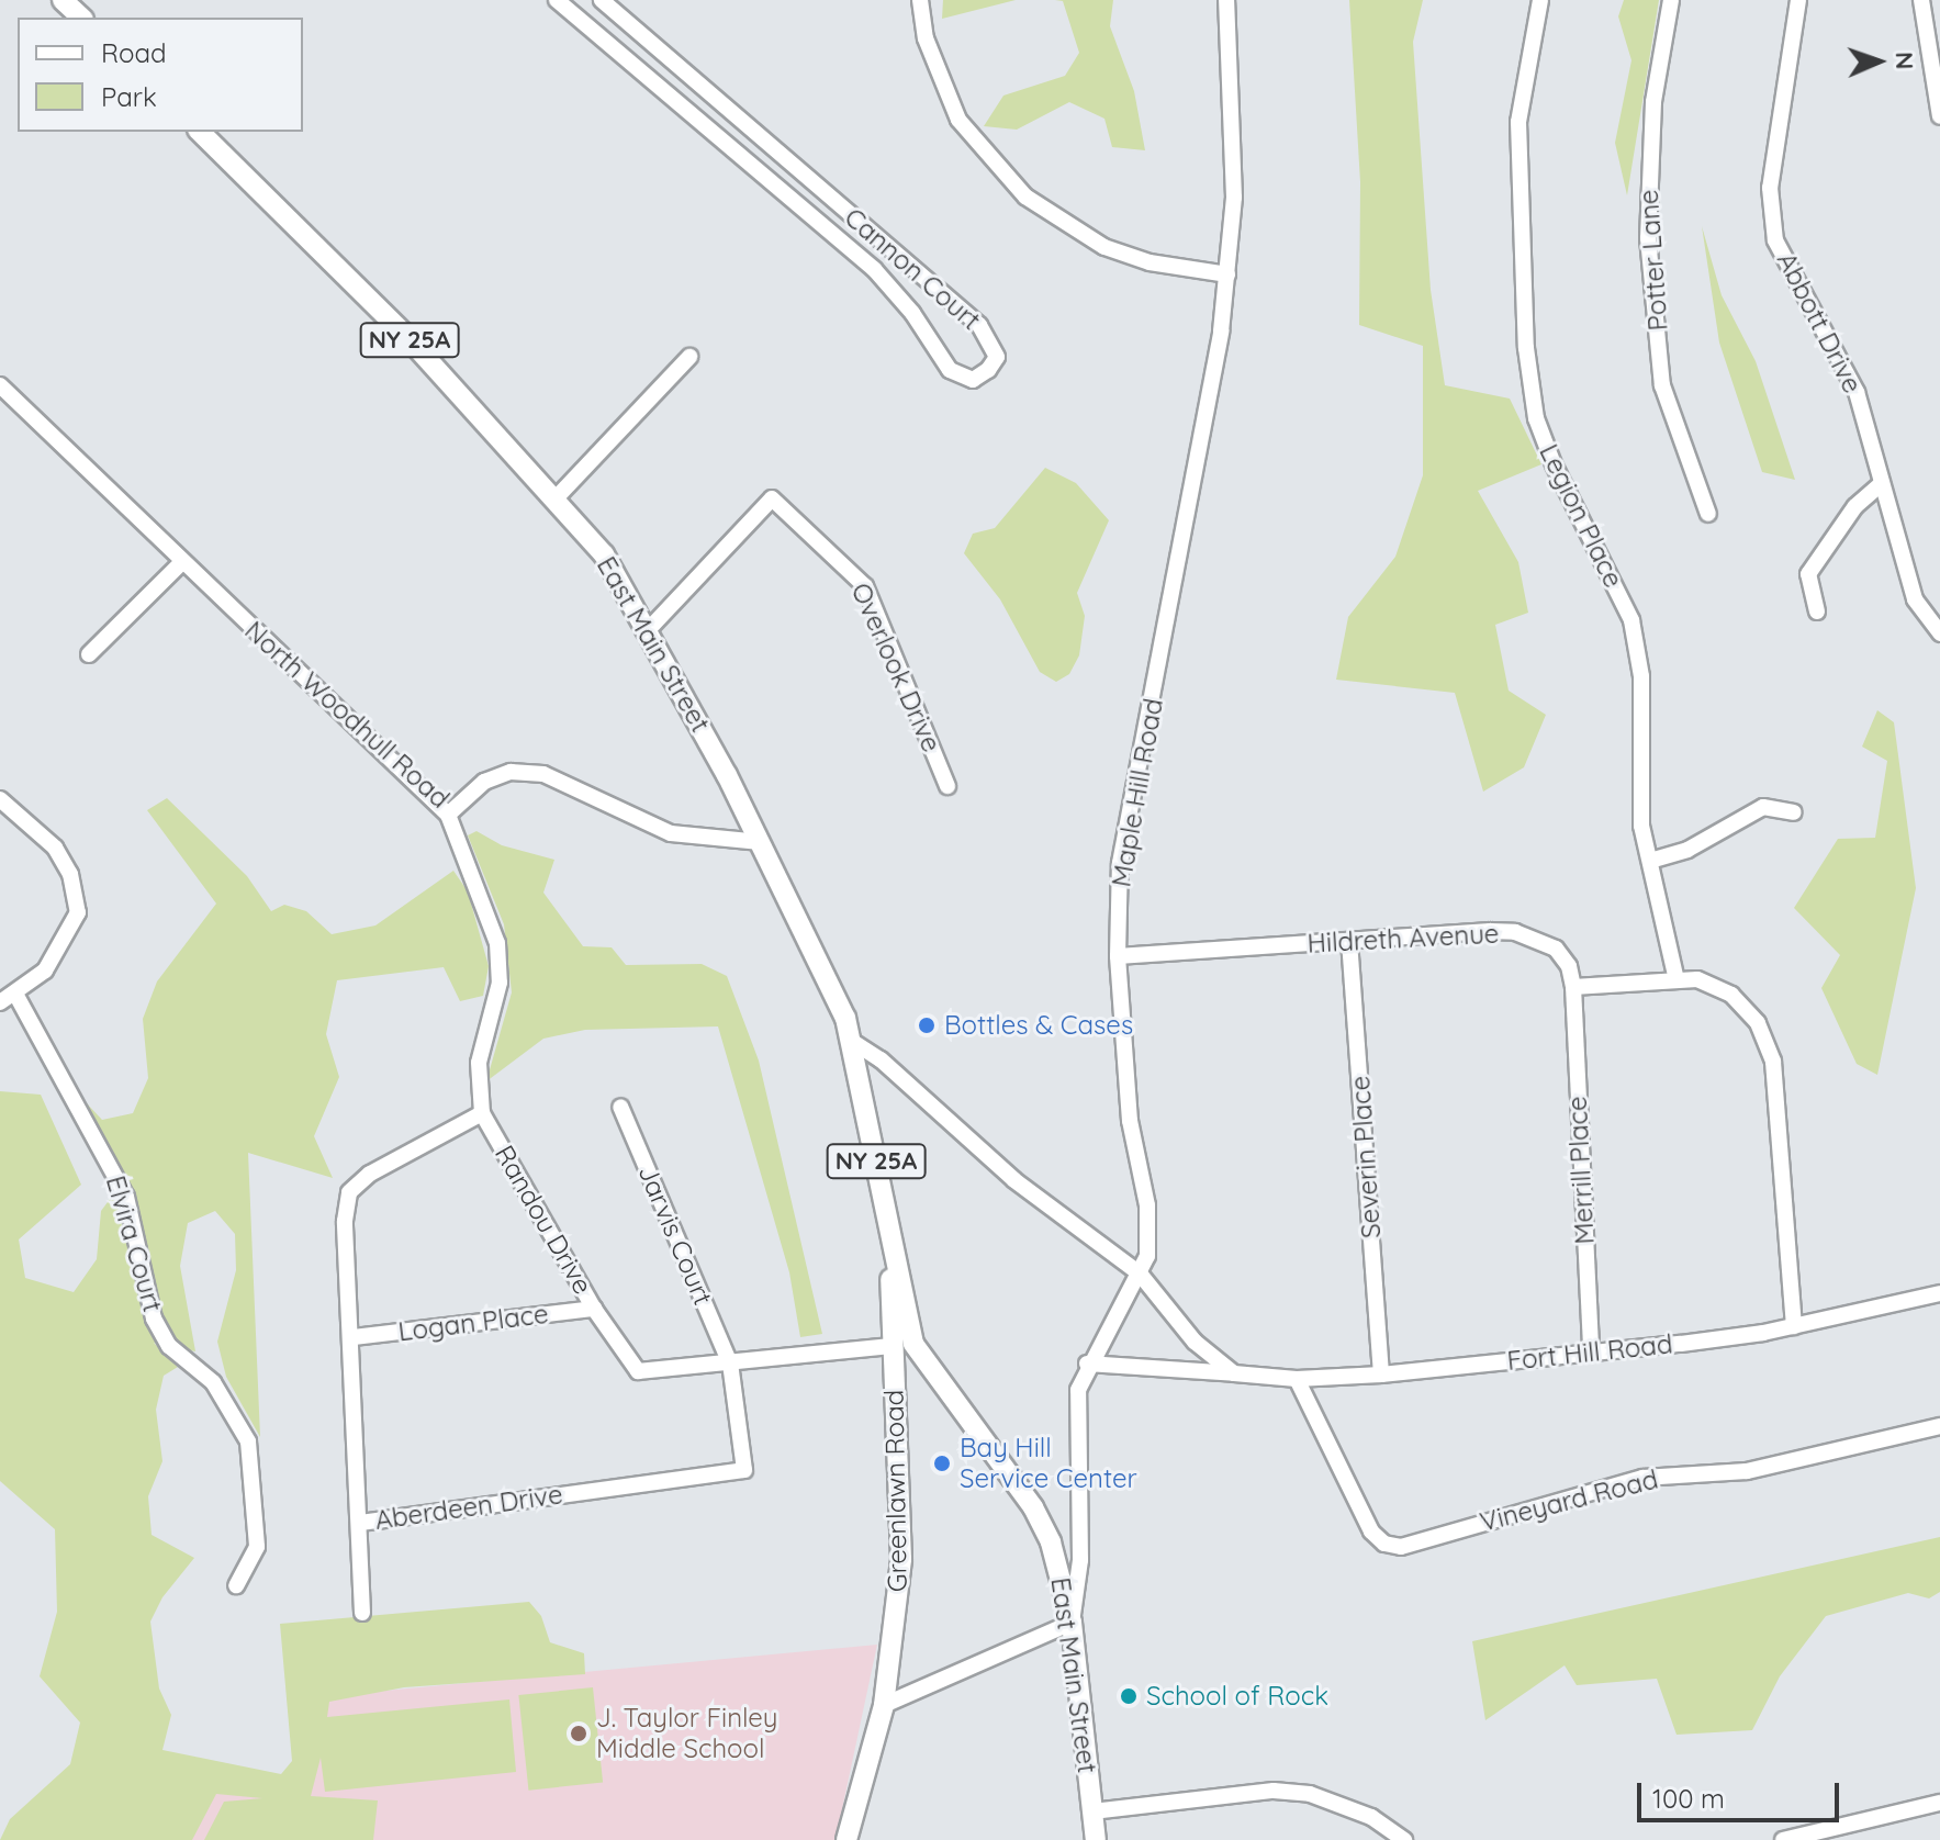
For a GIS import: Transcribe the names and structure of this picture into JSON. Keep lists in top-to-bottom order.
{
  "streets": {
    "main road": ["NY 25A", "East Main Street", "Greenlawn Road"],
    "street": [
      "Potter Lane",
      "Cannon Court",
      "Abbott Drive",
      "Legion Place",
      "Overlook Drive",
      "North Woodhull Road",
      "Maple Hill Road",
      "Hildreth Avenue",
      "Severin Place",
      "Merrill Place",
      "Randou Drive",
      "Jarvis Court",
      "Elvira Court",
      "Logan Place",
      "Fort Hill Road",
      "Vineyard Road",
      "Aberdeen Drive"
    ]
  },
  "crossings": [
    ["East Main Street", "Overlook Drive"],
    ["East Main Street", "North Woodhull Road"],
    ["East Main Street", "Maple Hill Road"],
    ["East Main Street", "Randou Drive"],
    ["East Main Street", "Greenlawn Road"],
    ["North Woodhull Road", "Randou Drive"],
    ["Maple Hill Road", "Hildreth Avenue"],
    ["Maple Hill Road", "Fort Hill Road"],
    ["Hildreth Avenue", "Severin Place"],
    ["Hildreth Avenue", "Merrill Place"],
    ["Severin Place", "Fort Hill Road"],
    ["Merrill Place", "Fort Hill Road"],
    ["Randou Drive", "Jarvis Court"],
    ["Randou Drive", "Logan Place"],
    ["Randou Drive", "Greenlawn Road"],
    ["Randou Drive", "Aberdeen Drive"],
    ["Jarvis Court", "Aberdeen Drive"],
    ["Logan Place", "Aberdeen Drive"],
    ["Fort Hill Road", "Vineyard Road"]
  ],
  "places": [
    "Bottles & Cases",
    "Bay Hill Service Center",
    "School of Rock",
    "J. Taylor Finley Middle School"
  ],
  "legend": ["Road", "Park"],
  "scale_bar": "100 m",
  "north": "right"
}
